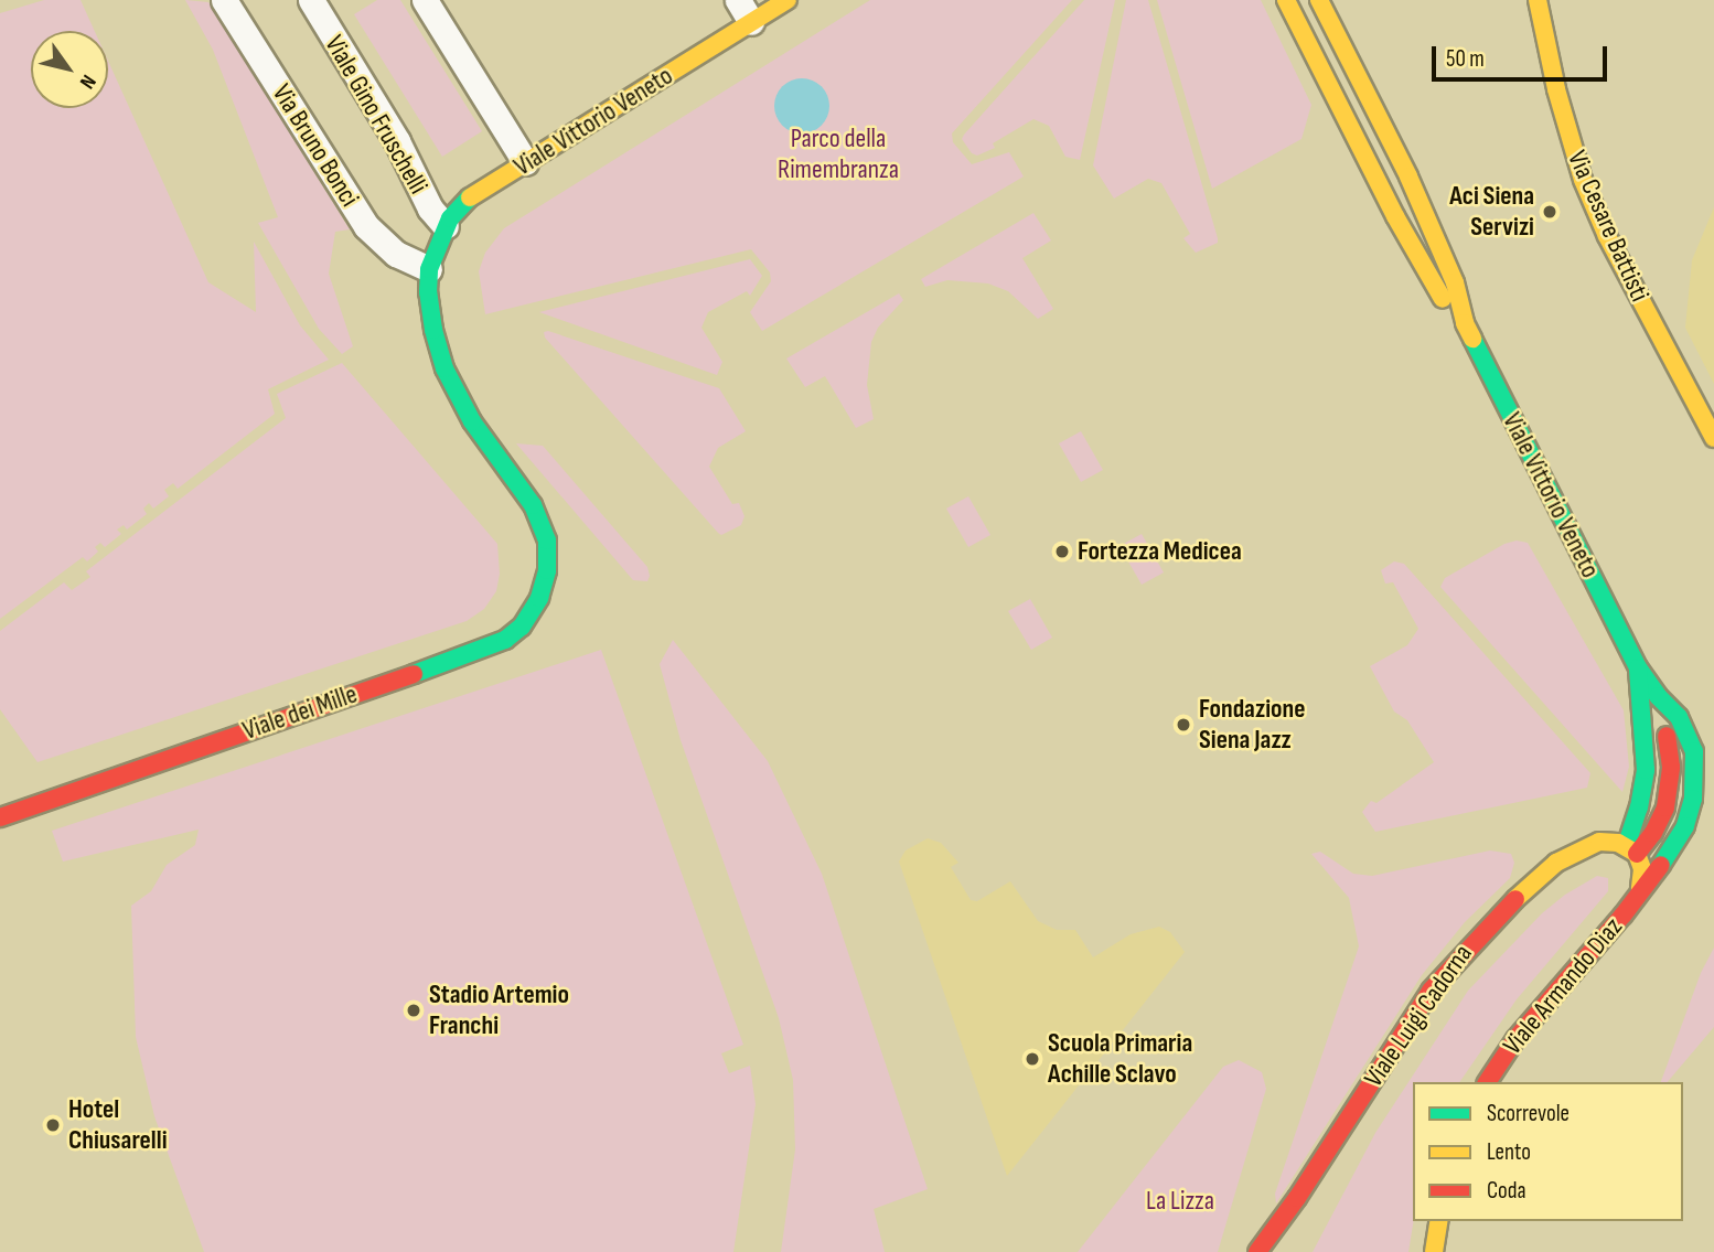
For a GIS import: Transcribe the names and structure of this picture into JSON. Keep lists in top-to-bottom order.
{
  "streets": {
    "street": [
      "Viale Gino Fruschelli",
      "Viale Vittorio Veneto",
      "Via Bruno Bonci",
      "Via Cesare Battisti",
      "Viale dei Mille",
      "Viale Armando Diaz",
      "Viale Luigi Cadorna"
    ]
  },
  "crossings": [
    ["Viale Gino Fruschelli", "Viale Vittorio Veneto"],
    ["Viale Vittorio Veneto", "Via Bruno Bonci"],
    ["Viale Vittorio Veneto", "Viale dei Mille"],
    ["Viale Vittorio Veneto", "Viale Armando Diaz"],
    ["Viale Vittorio Veneto", "Viale Luigi Cadorna"],
    ["Via Bruno Bonci", "Viale dei Mille"]
  ],
  "parks": ["Parco della Rimembranza", "La Lizza"],
  "places": [
    "Aci Siena Servizi",
    "Fortezza Medicea",
    "Fondazione Siena Jazz",
    "Stadio Artemio Franchi",
    "Scuola Primaria Achille Sclavo",
    "Hotel Chiusarelli"
  ],
  "legend": ["Scorrevole", "Lento", "Coda"],
  "scale_bar": "50 m",
  "north": "bottom right"
}
